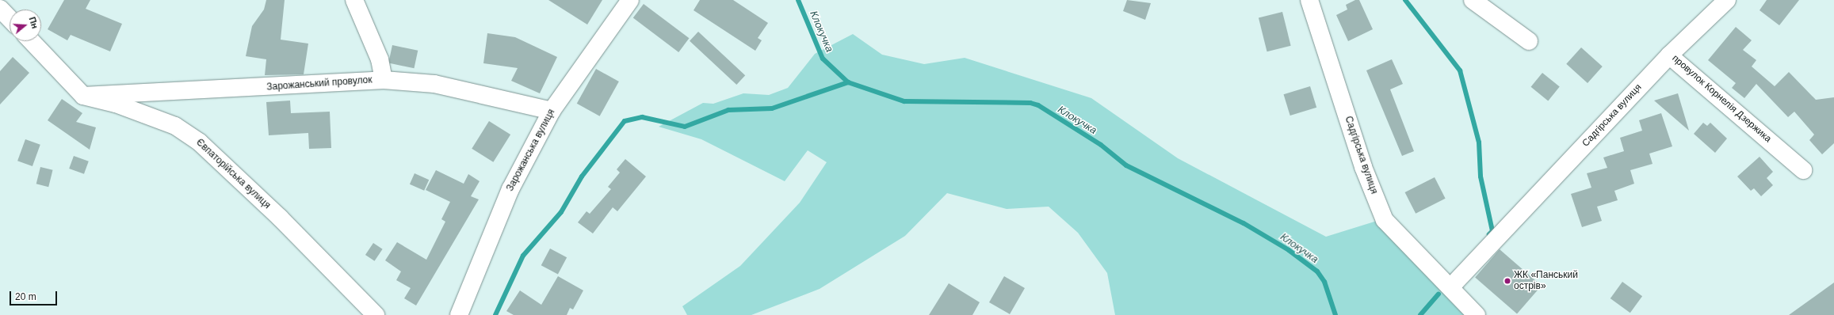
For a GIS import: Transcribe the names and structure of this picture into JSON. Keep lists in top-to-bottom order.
{
  "streets": {
    "street": [
      "Зарожанський провулок",
      "провулок Корнелія Дзержика",
      "Садгірська вулиця",
      "Зарожанська вулиця",
      "Євпаторійська вулиця"
    ]
  },
  "crossings": [
    ["Зарожанський провулок", "Зарожанська вулиця"],
    ["Зарожанський провулок", "Євпаторійська вулиця"],
    ["провулок Корнелія Дзержика", "Садгірська вулиця"]
  ],
  "water": ["Клокучка"],
  "places": ["ЖК «Панський острів»"],
  "scale_bar": "20 m",
  "north": "right"
}
